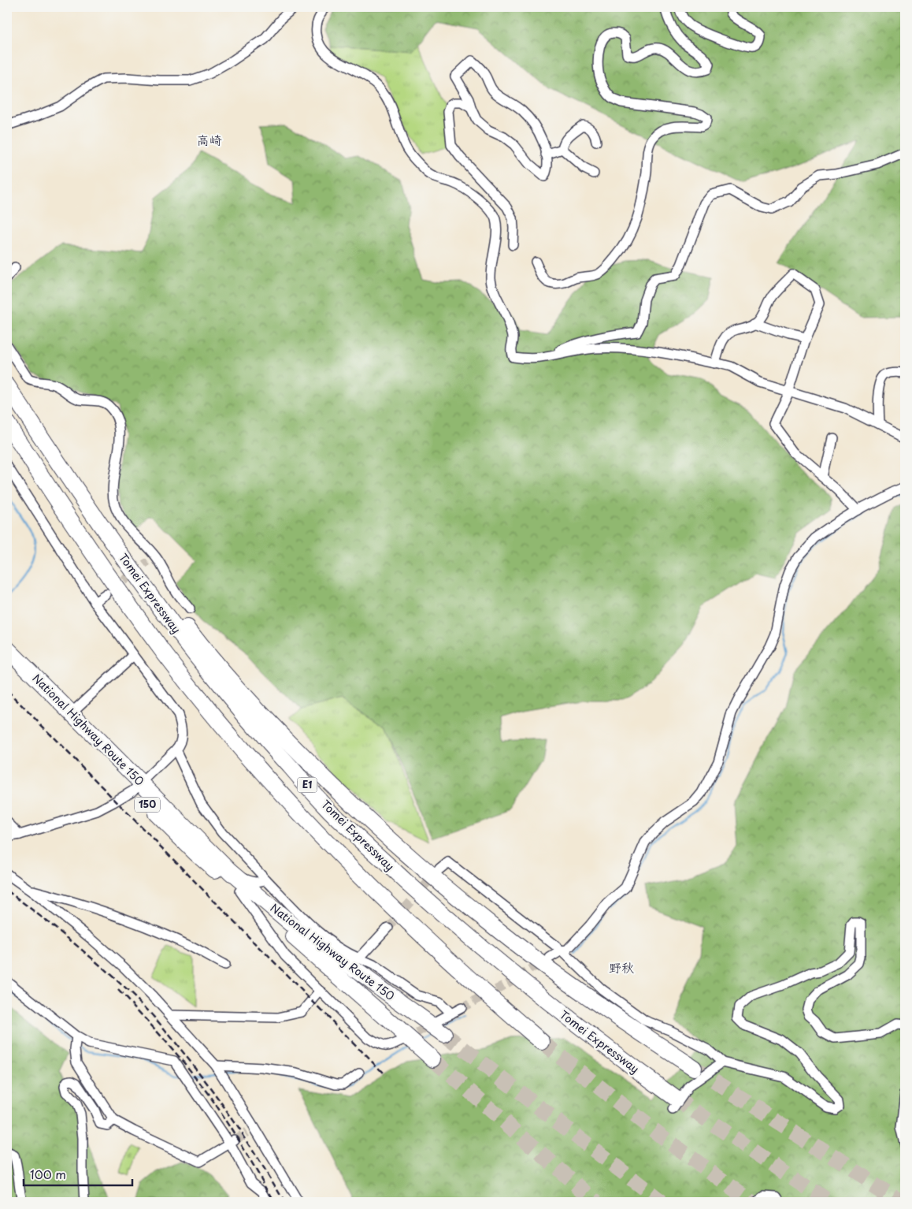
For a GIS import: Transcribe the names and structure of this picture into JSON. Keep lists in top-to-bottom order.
{
  "streets": {
    "highway": [
      "Tomei Expressway",
      "National Highway Route 150",
      "E1",
      "150"
    ]
  },
  "districts": ["高崎", "野秋"],
  "scale_bar": "100 m"
}
